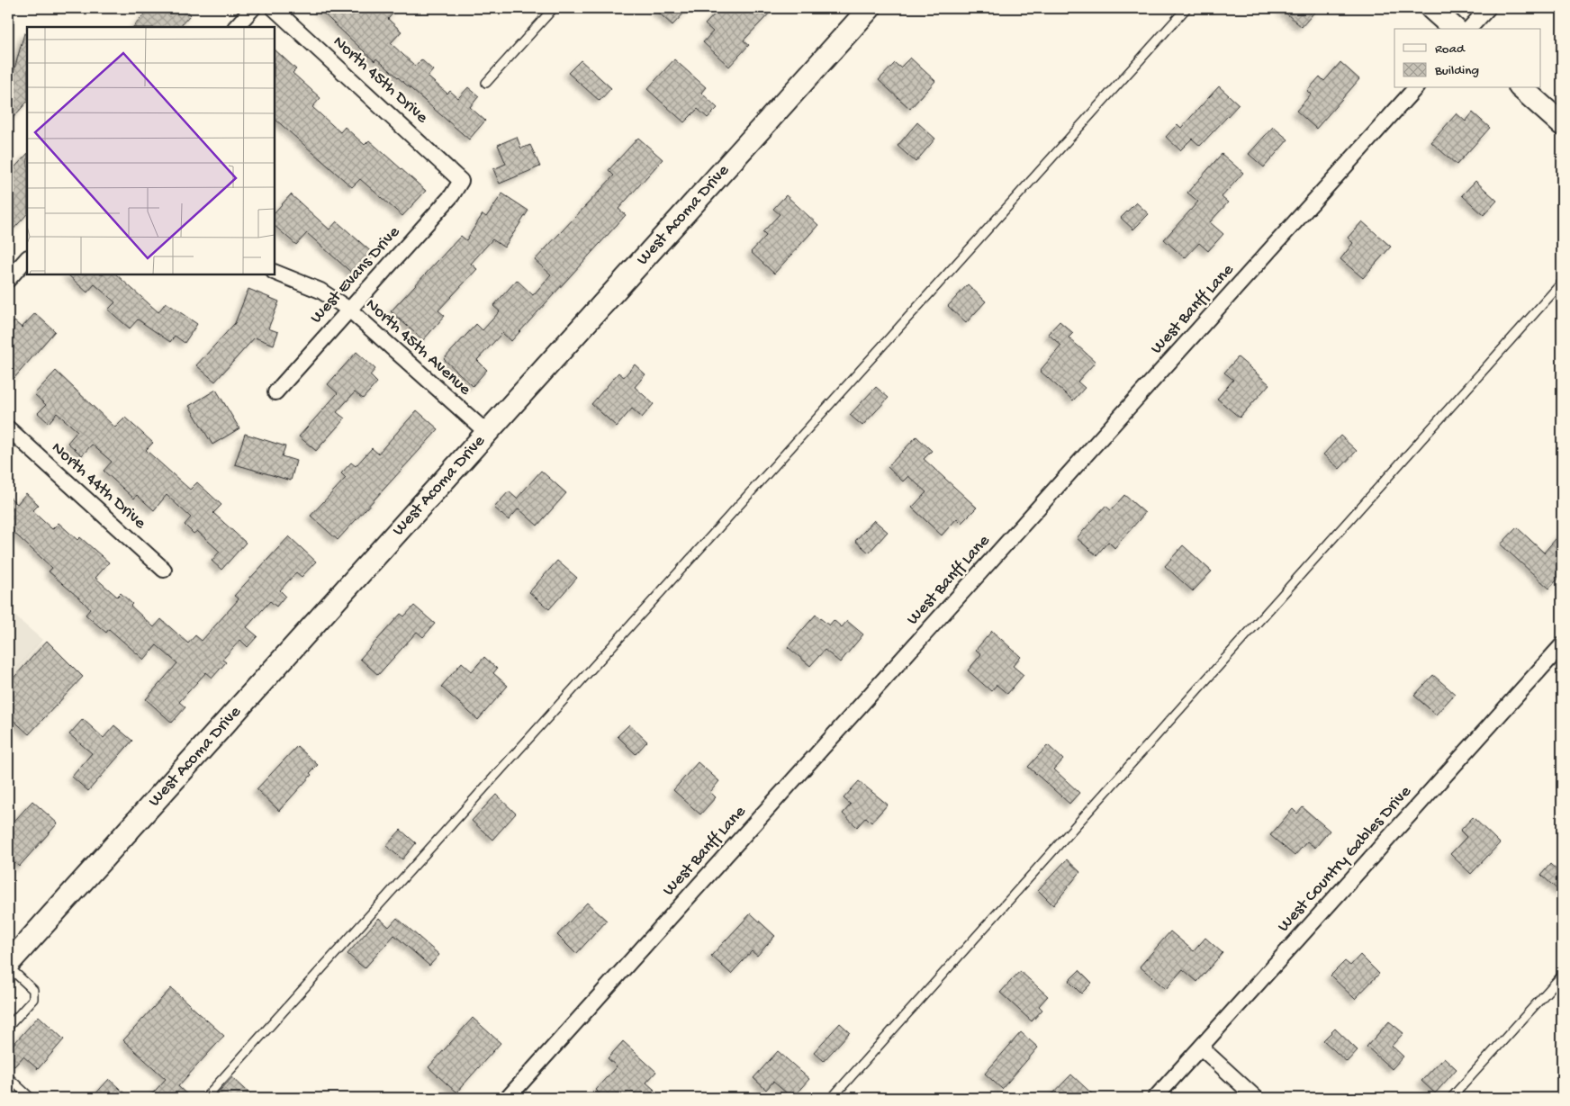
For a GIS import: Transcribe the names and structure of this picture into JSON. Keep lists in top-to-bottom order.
{
  "streets": {
    "street": [
      "North 45th Drive",
      "West Acoma Drive",
      "West Evans Drive",
      "West Banff Lane",
      "North 45th Avenue",
      "North 44th Drive",
      "West Country Gables Drive"
    ]
  },
  "crossings": [
    ["North 45th Drive", "West Evans Drive"],
    ["West Acoma Drive", "North 45th Avenue"],
    ["West Evans Drive", "North 45th Avenue"]
  ],
  "legend": ["Road", "Building"]
}
